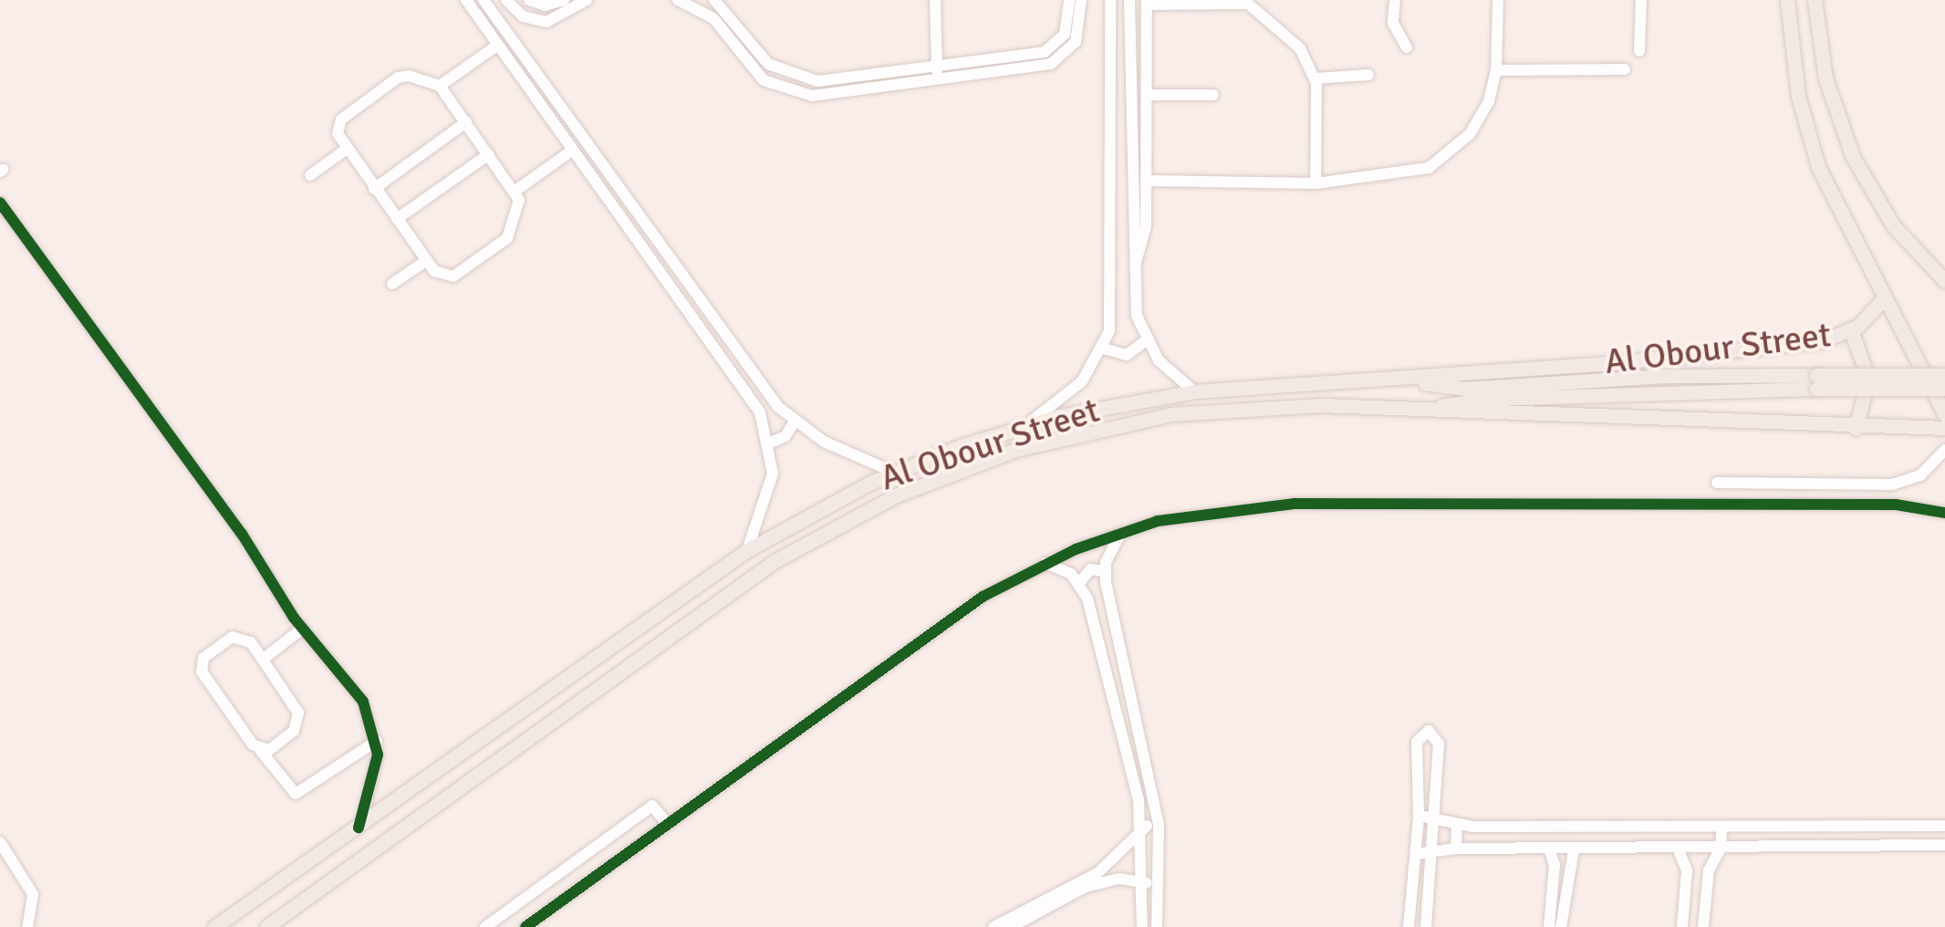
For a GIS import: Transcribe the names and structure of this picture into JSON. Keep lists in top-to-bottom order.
{
  "streets": {
    "main road": ["Al Obour Street"]
  }
}
